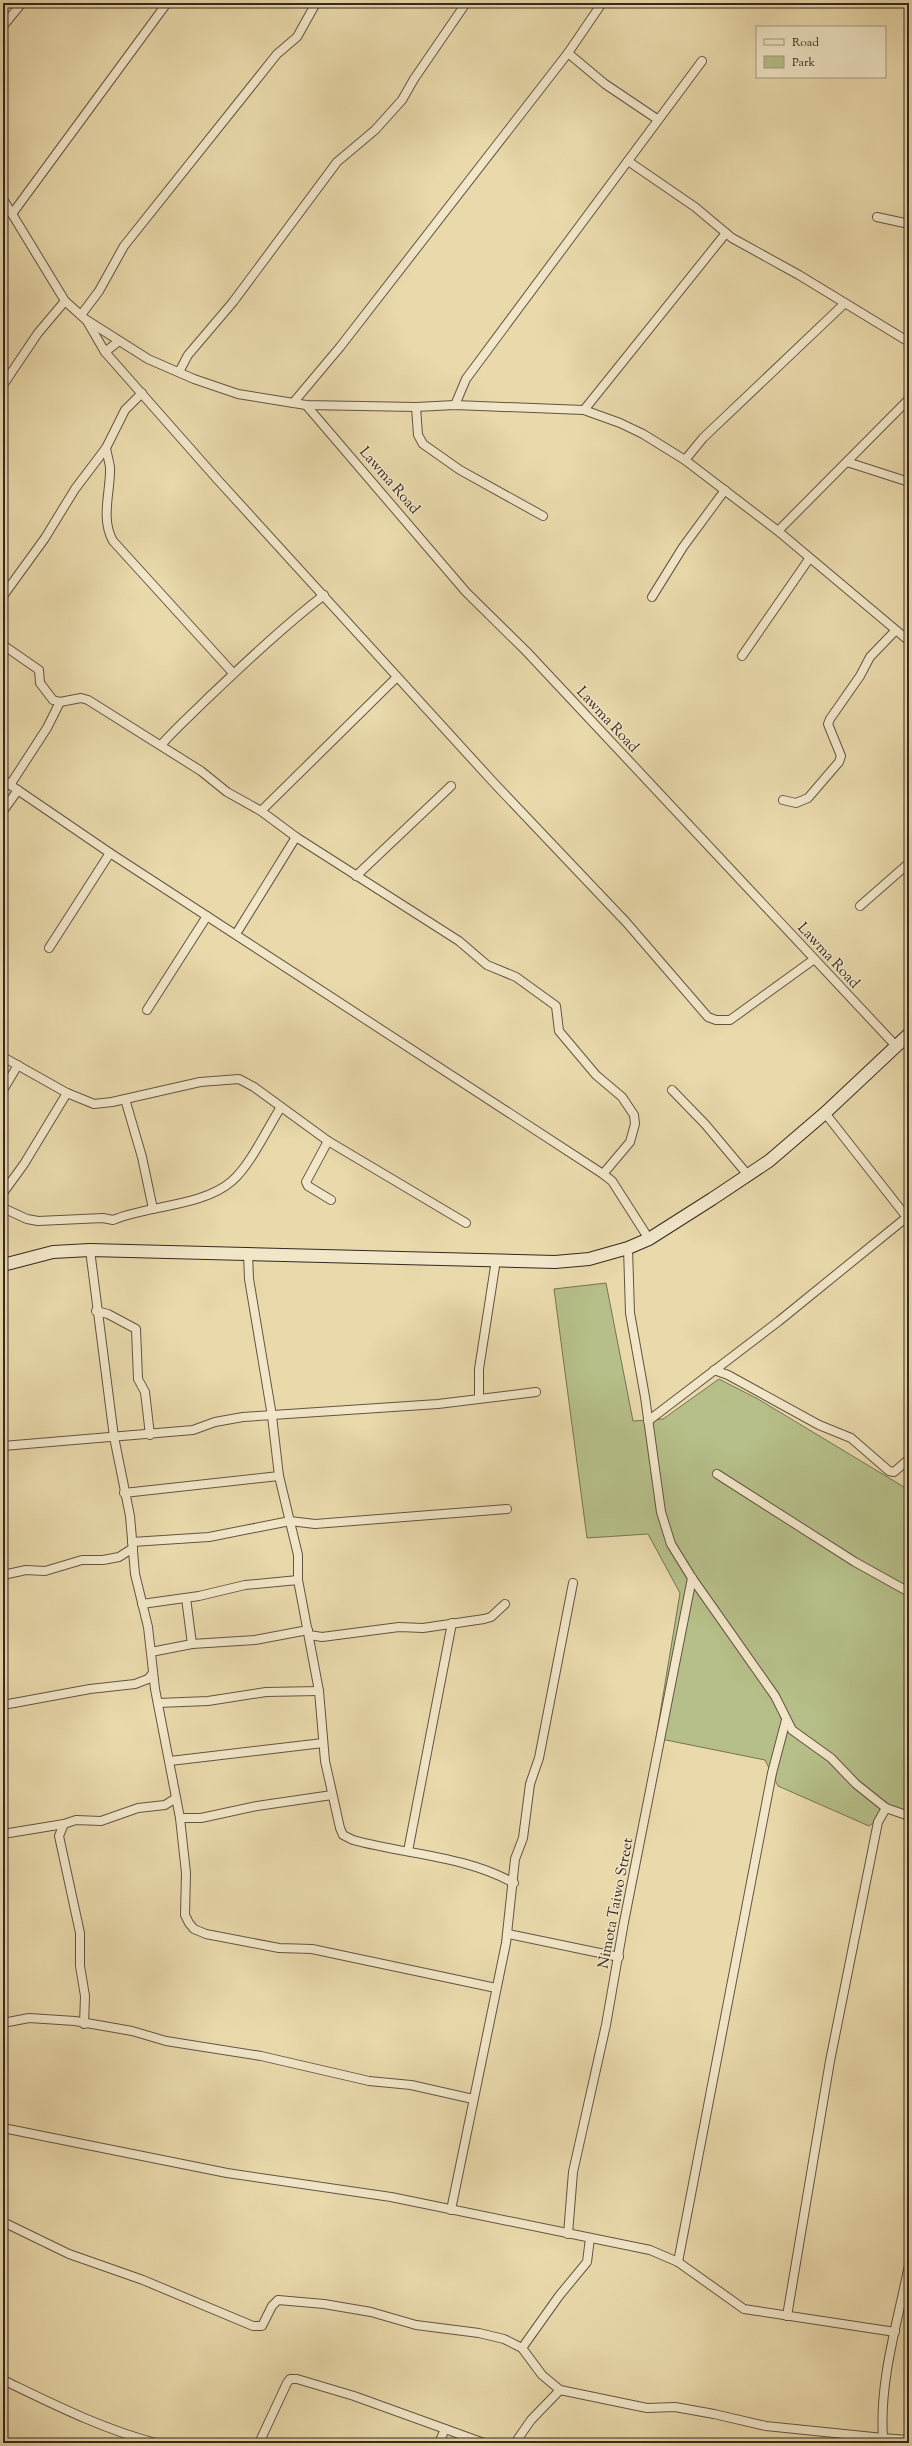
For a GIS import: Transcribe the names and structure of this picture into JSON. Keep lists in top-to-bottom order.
{
  "streets": {
    "street": ["Lawma Road", "Nimota Taiwo Street"]
  },
  "legend": ["Road", "Park"]
}
